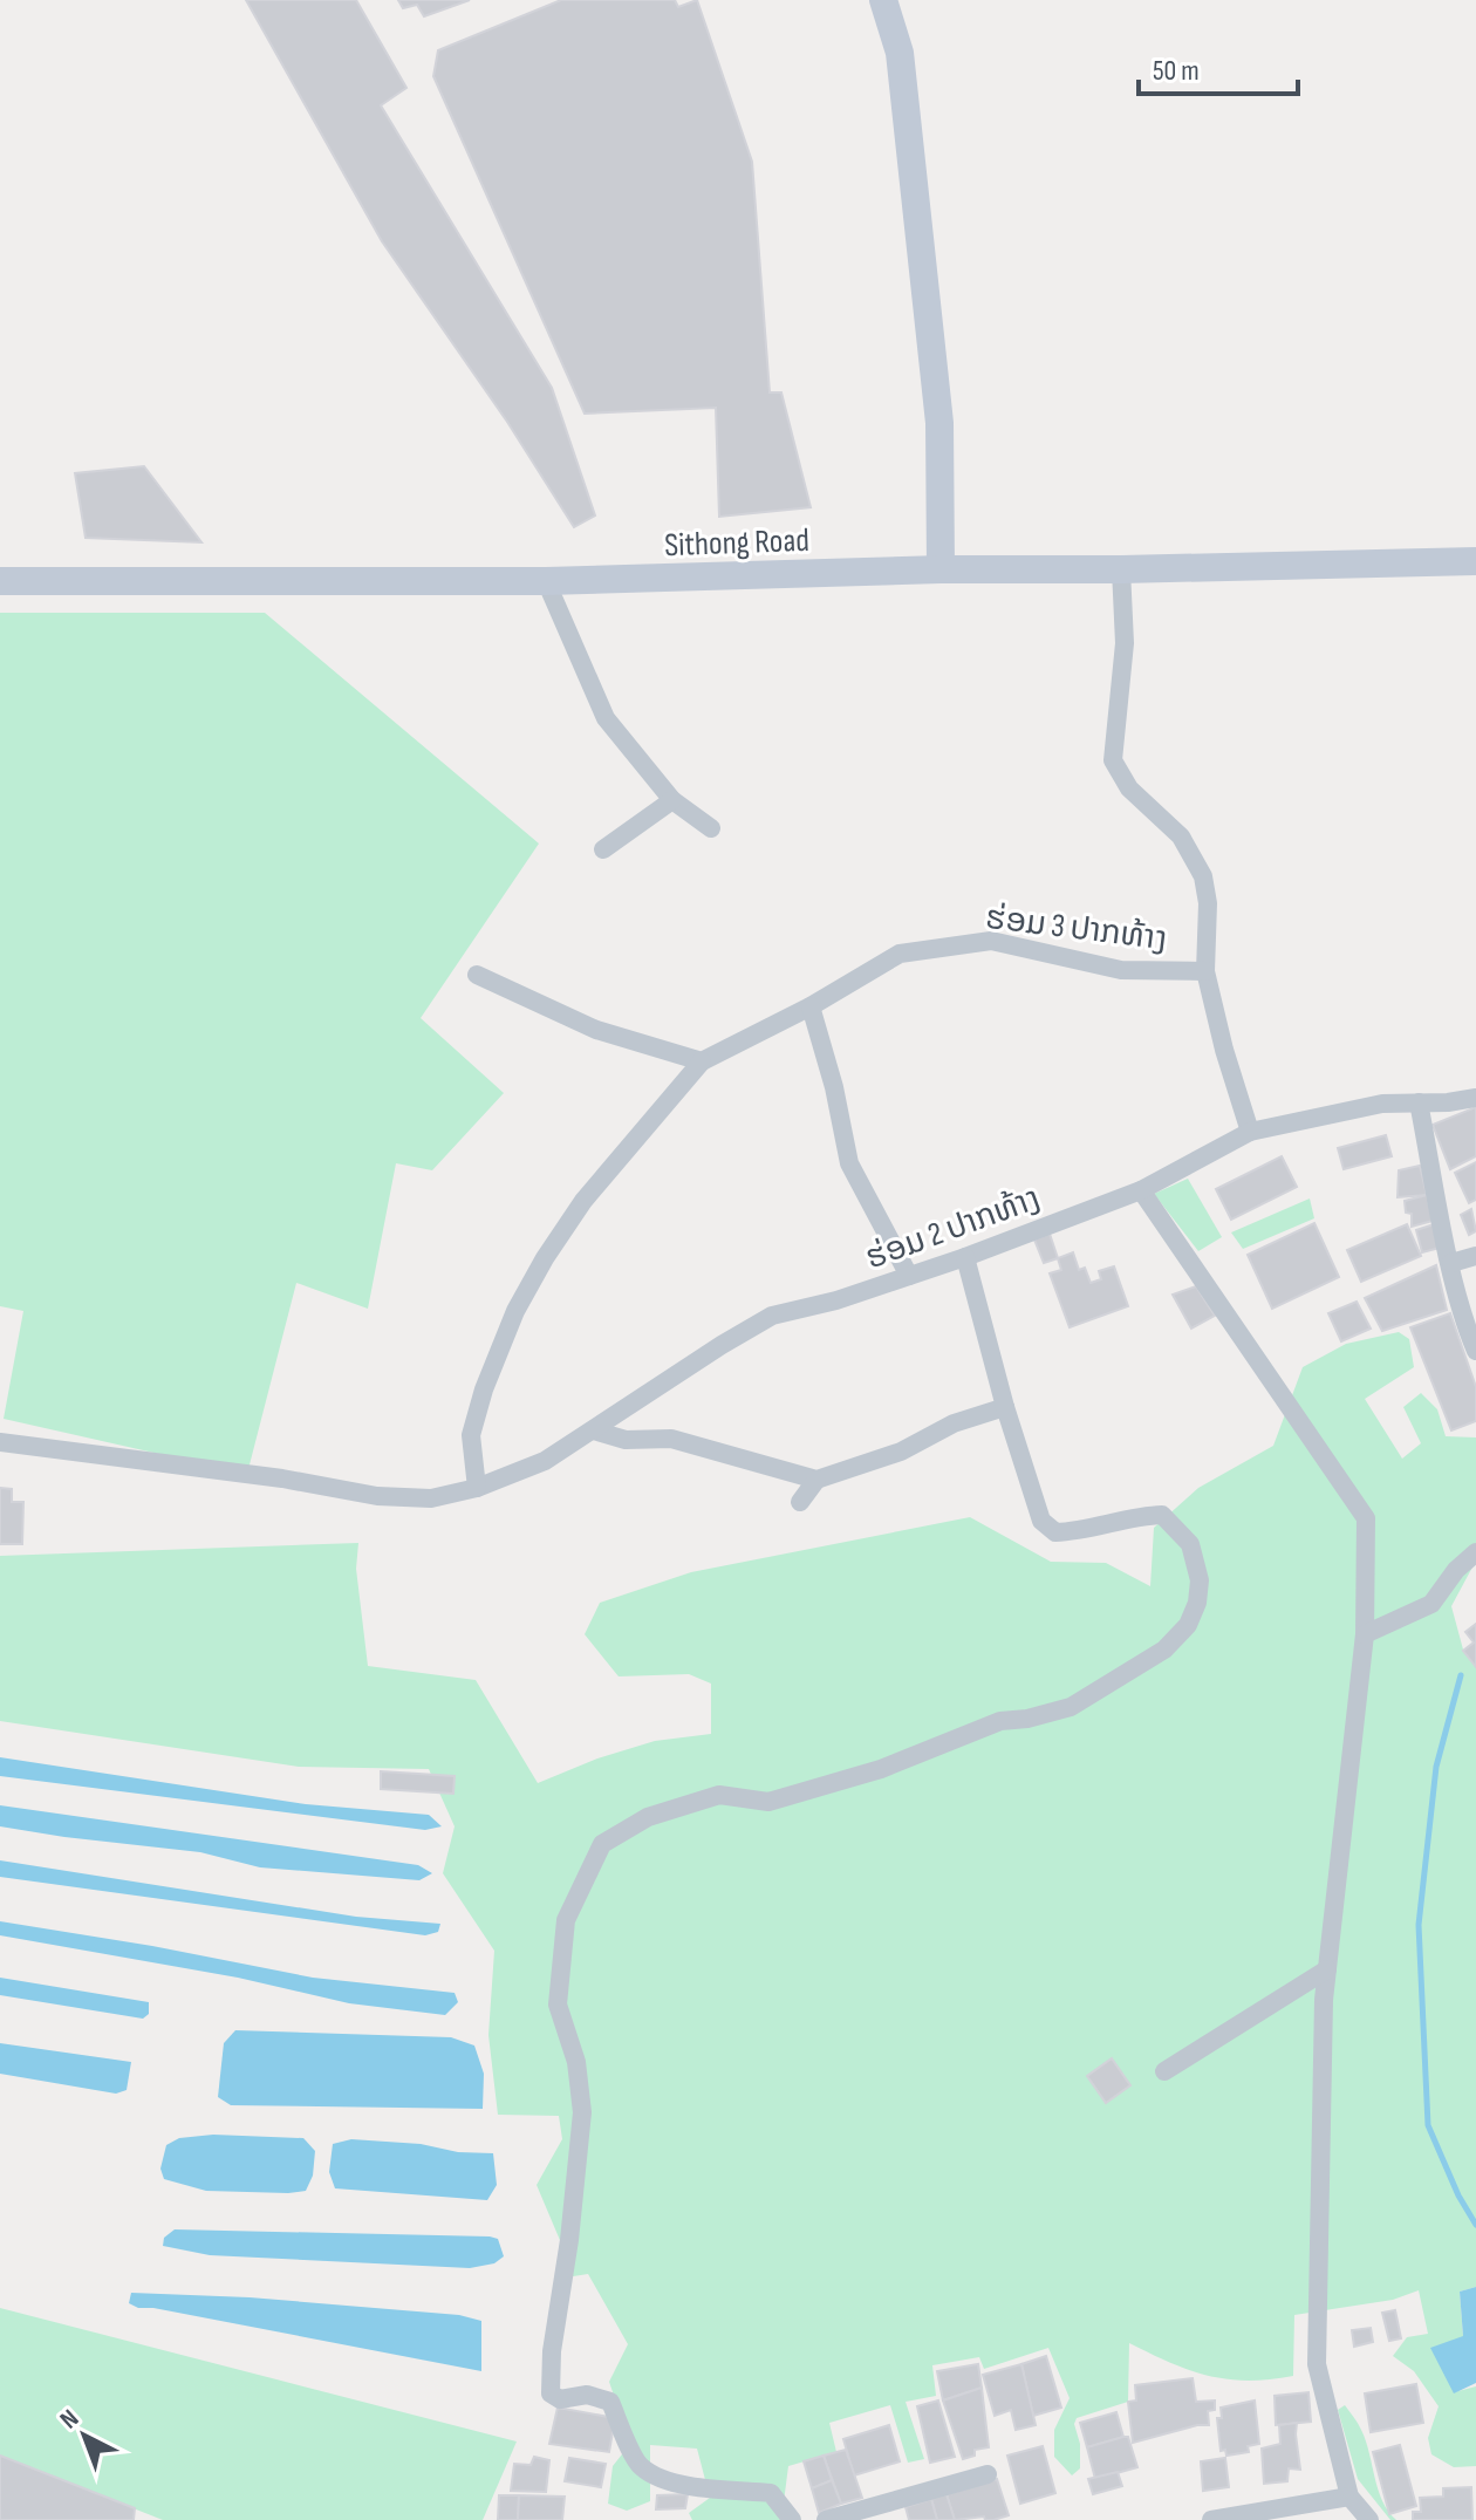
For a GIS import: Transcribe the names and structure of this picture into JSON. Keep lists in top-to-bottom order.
{
  "streets": {
    "main road": ["Sithong Road"],
    "street": ["ຮ່ອມ 3 ປາກທ້າງ", "ຮ່ອມ 2 ປາກທ້າງ"]
  },
  "crossings": [
    ["Sithong Road", "ຮ່ອມ 3 ປາກທ້າງ"],
    ["ຮ່ອມ 3 ປາກທ້າງ", "ຮ່ອມ 2 ປາກທ້າງ"]
  ],
  "scale_bar": "50 m",
  "north": "top left"
}
